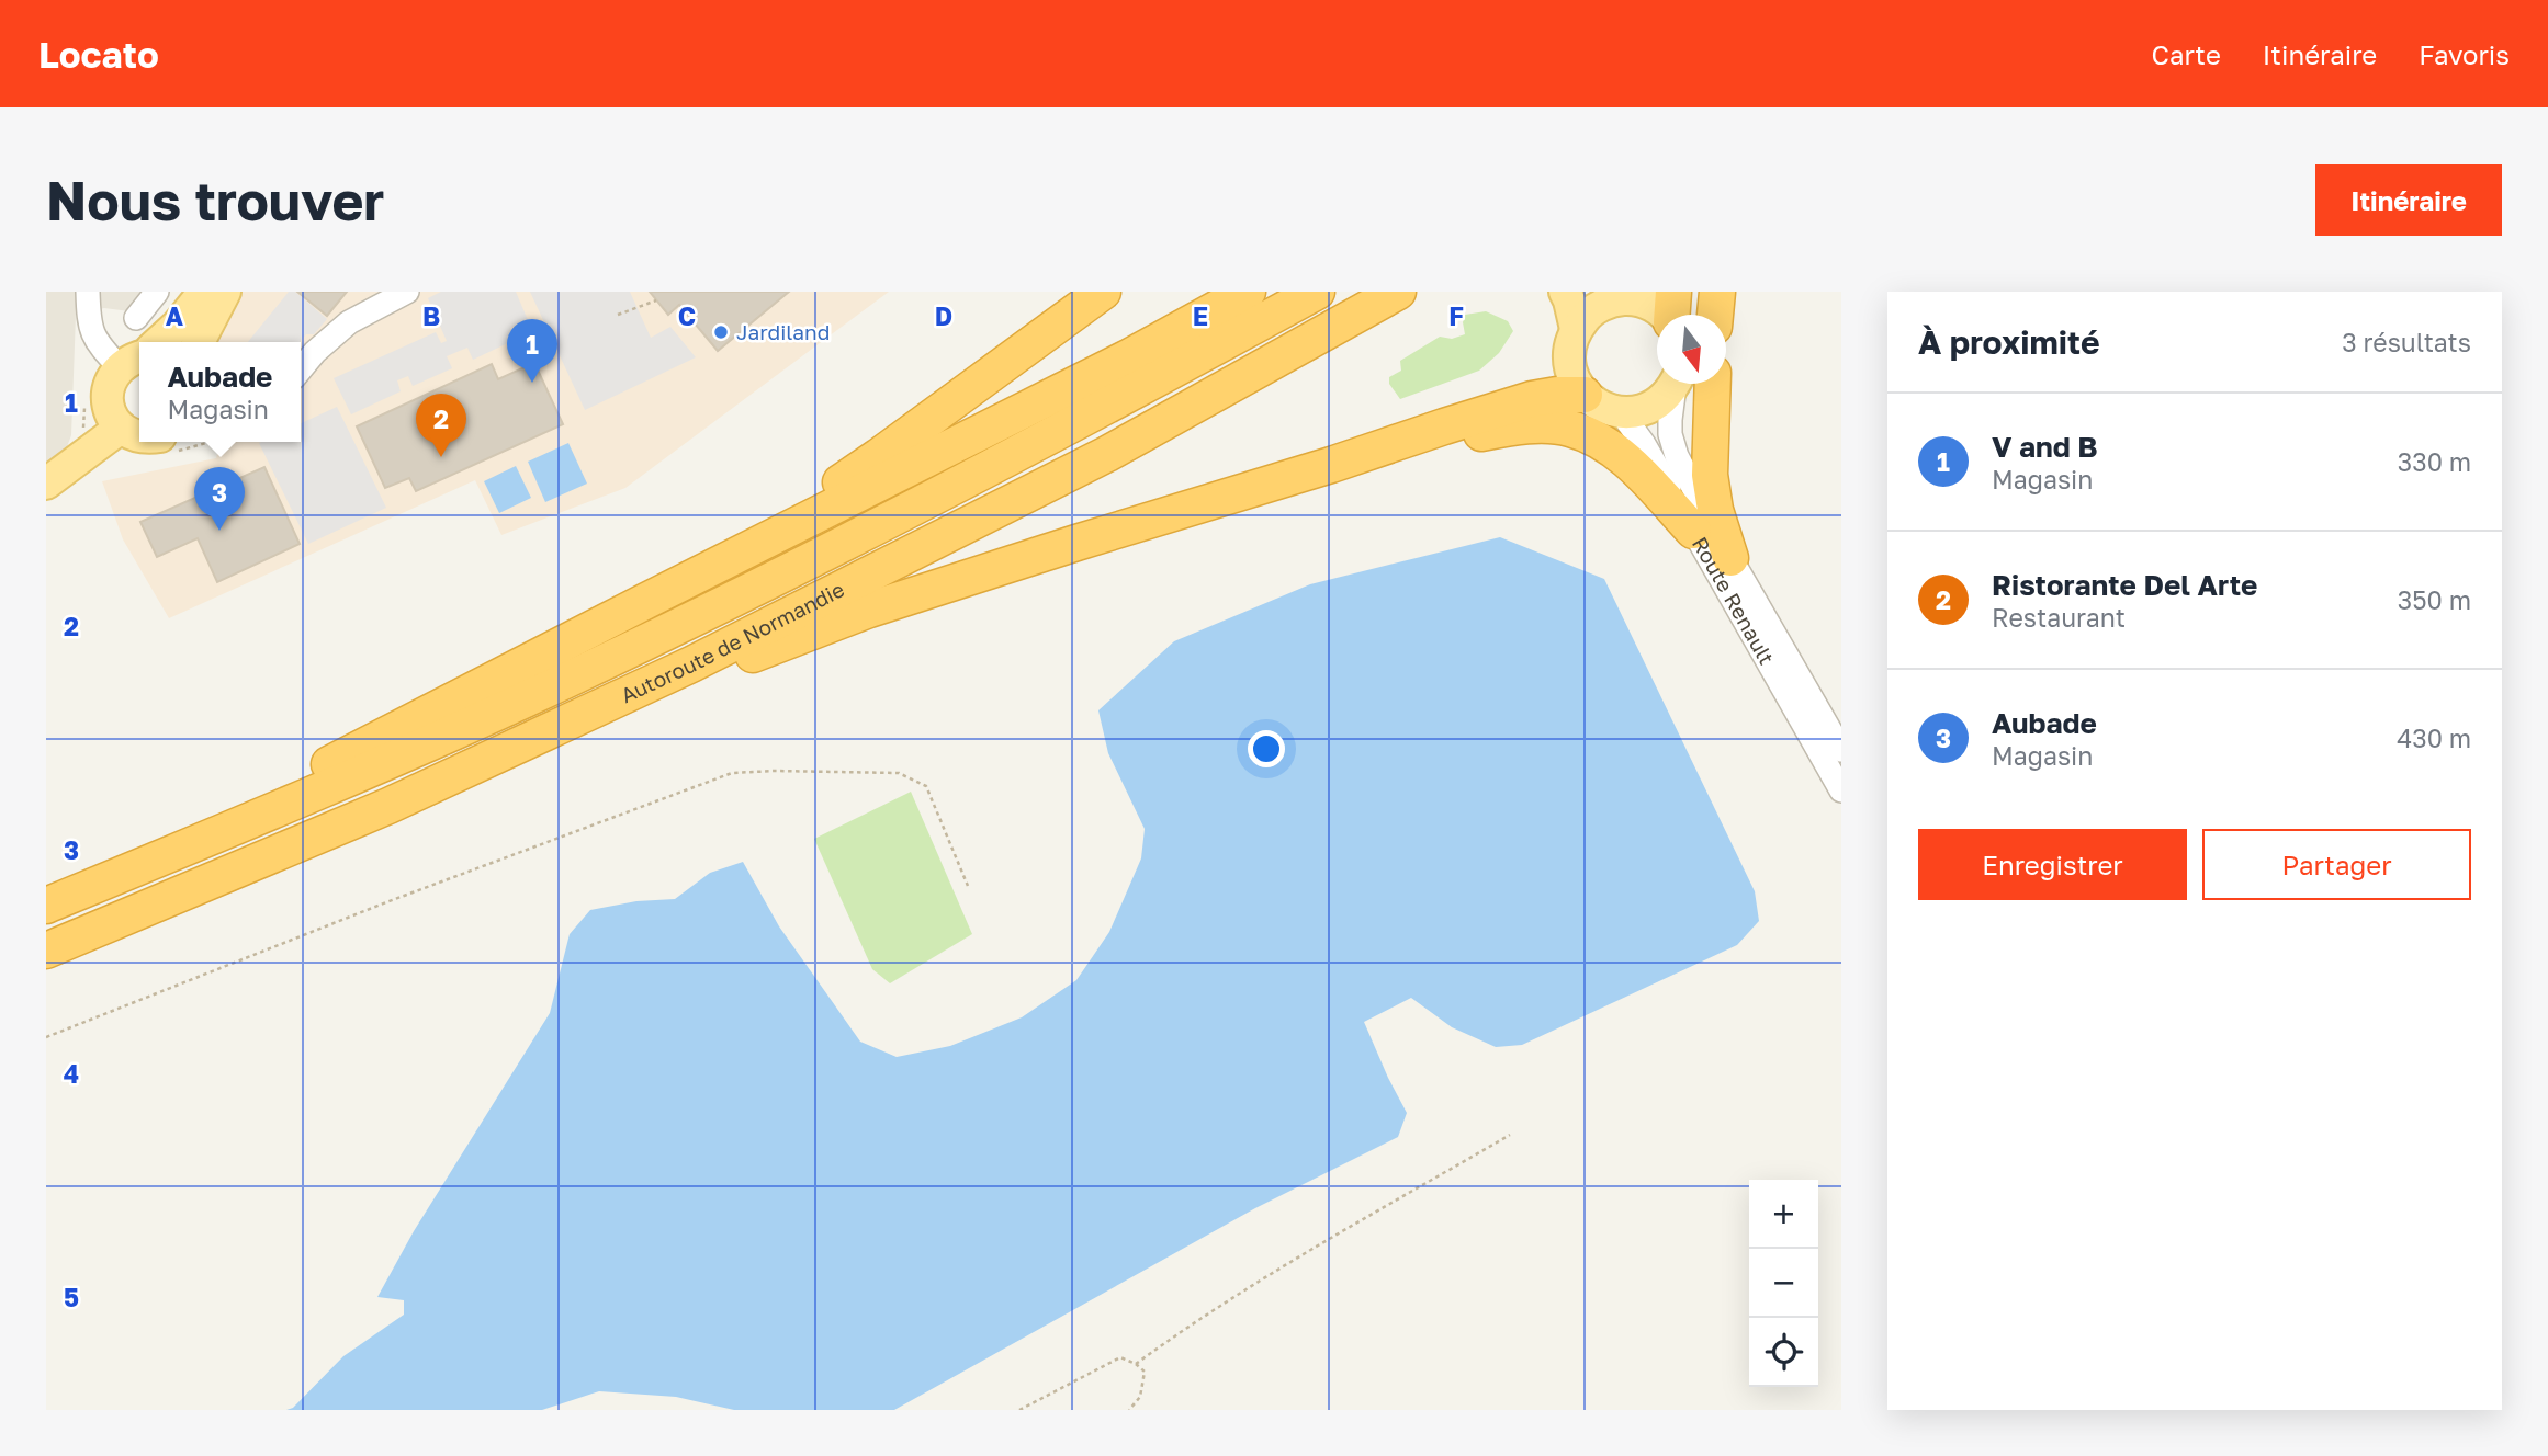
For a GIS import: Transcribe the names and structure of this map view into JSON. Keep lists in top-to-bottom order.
{
  "streets": {
    "highway": ["Autoroute de Normandie"],
    "main road": ["Route Renault"]
  },
  "places": ["Jardiland"],
  "north": "bottom",
  "page": {
    "header": "Locato",
    "nav": ["Carte", "Itinéraire", "Favoris"],
    "buttons": [
      "Itinéraire",
      ["Enregistrer", "Partager"]
    ],
    "title": "Nous trouver",
    "heading": ["À proximité", "3 résultats"],
    "pins": ["1", "2", "3"],
    "popup": ["Aubade", "Magasin"],
    "list": [
      {
        "mark": "1",
        "name": "V and B",
        "note": "Magasin",
        "value": "330 m"
      },
      {
        "mark": "2",
        "name": "Ristorante Del Arte",
        "note": "Restaurant",
        "value": "350 m"
      },
      {
        "mark": "3",
        "name": "Aubade",
        "note": "Magasin",
        "value": "430 m"
      }
    ],
    "map_buttons": ["+", "−"]
  },
  "grid": {
    "columns": [
      "A",
      "B",
      "C",
      "D",
      "E",
      "F"
    ],
    "rows": [
      "1",
      "2",
      "3",
      "4",
      "5"
    ]
  }
}
